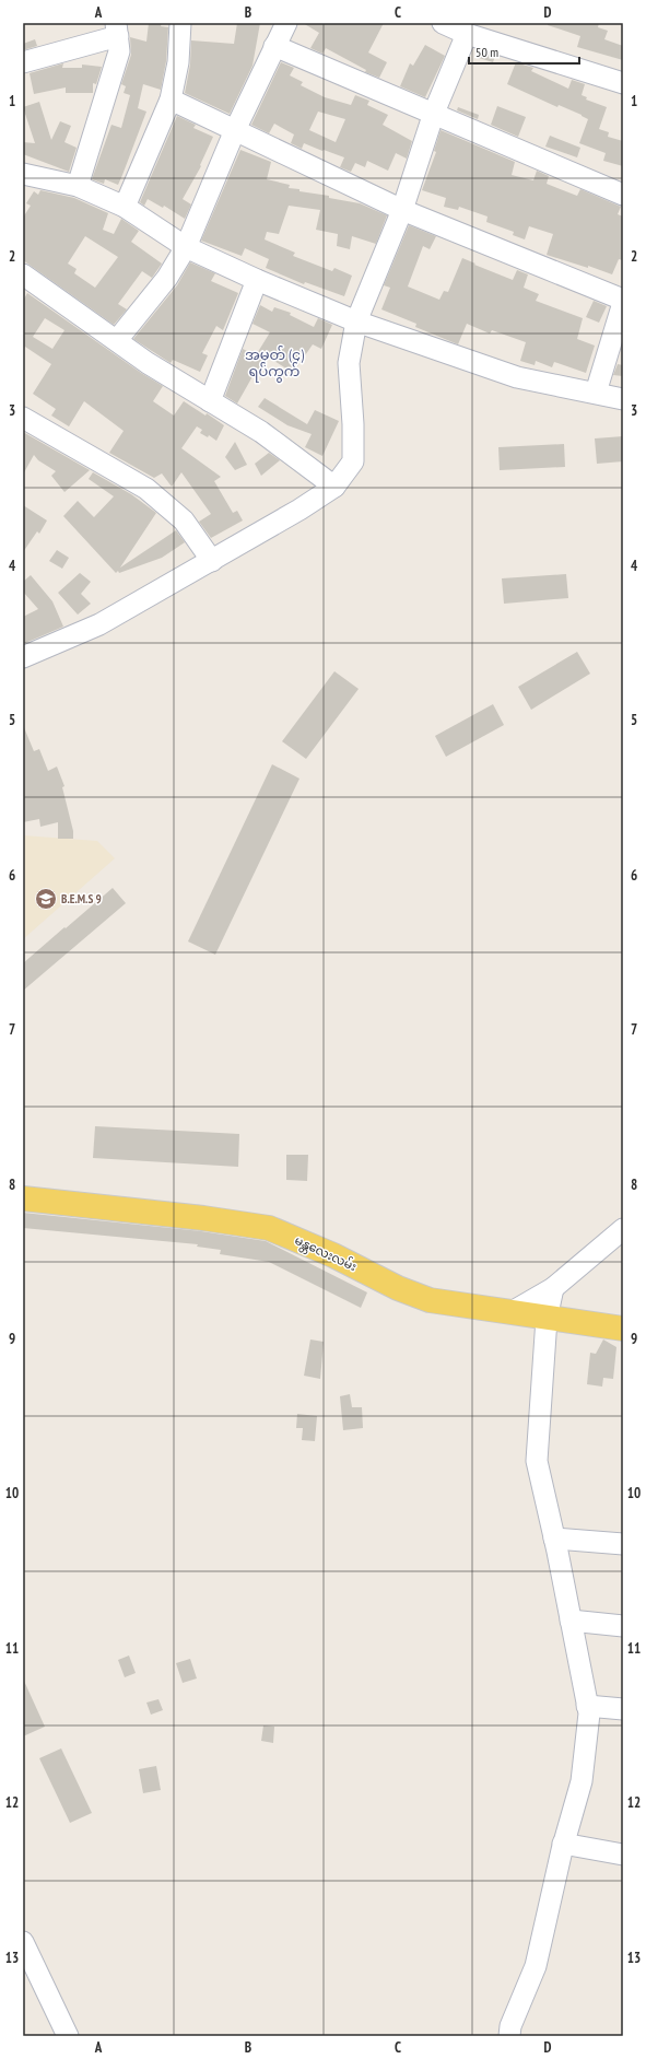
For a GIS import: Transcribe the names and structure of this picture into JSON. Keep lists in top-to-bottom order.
{
  "streets": {
    "main road": ["မန္တလေးလမ်း"]
  },
  "districts": ["အမှတ် (၄) ရပ်ကွက်"],
  "places": {
    "school or university": ["B.E.M.S 9"]
  },
  "scale_bar": "50 m",
  "grid": {
    "columns": [
      "A",
      "B",
      "C",
      "D"
    ],
    "rows": [
      "1",
      "2",
      "3",
      "4",
      "5",
      "6",
      "7",
      "8",
      "9",
      "10",
      "11",
      "12",
      "13"
    ]
  }
}
